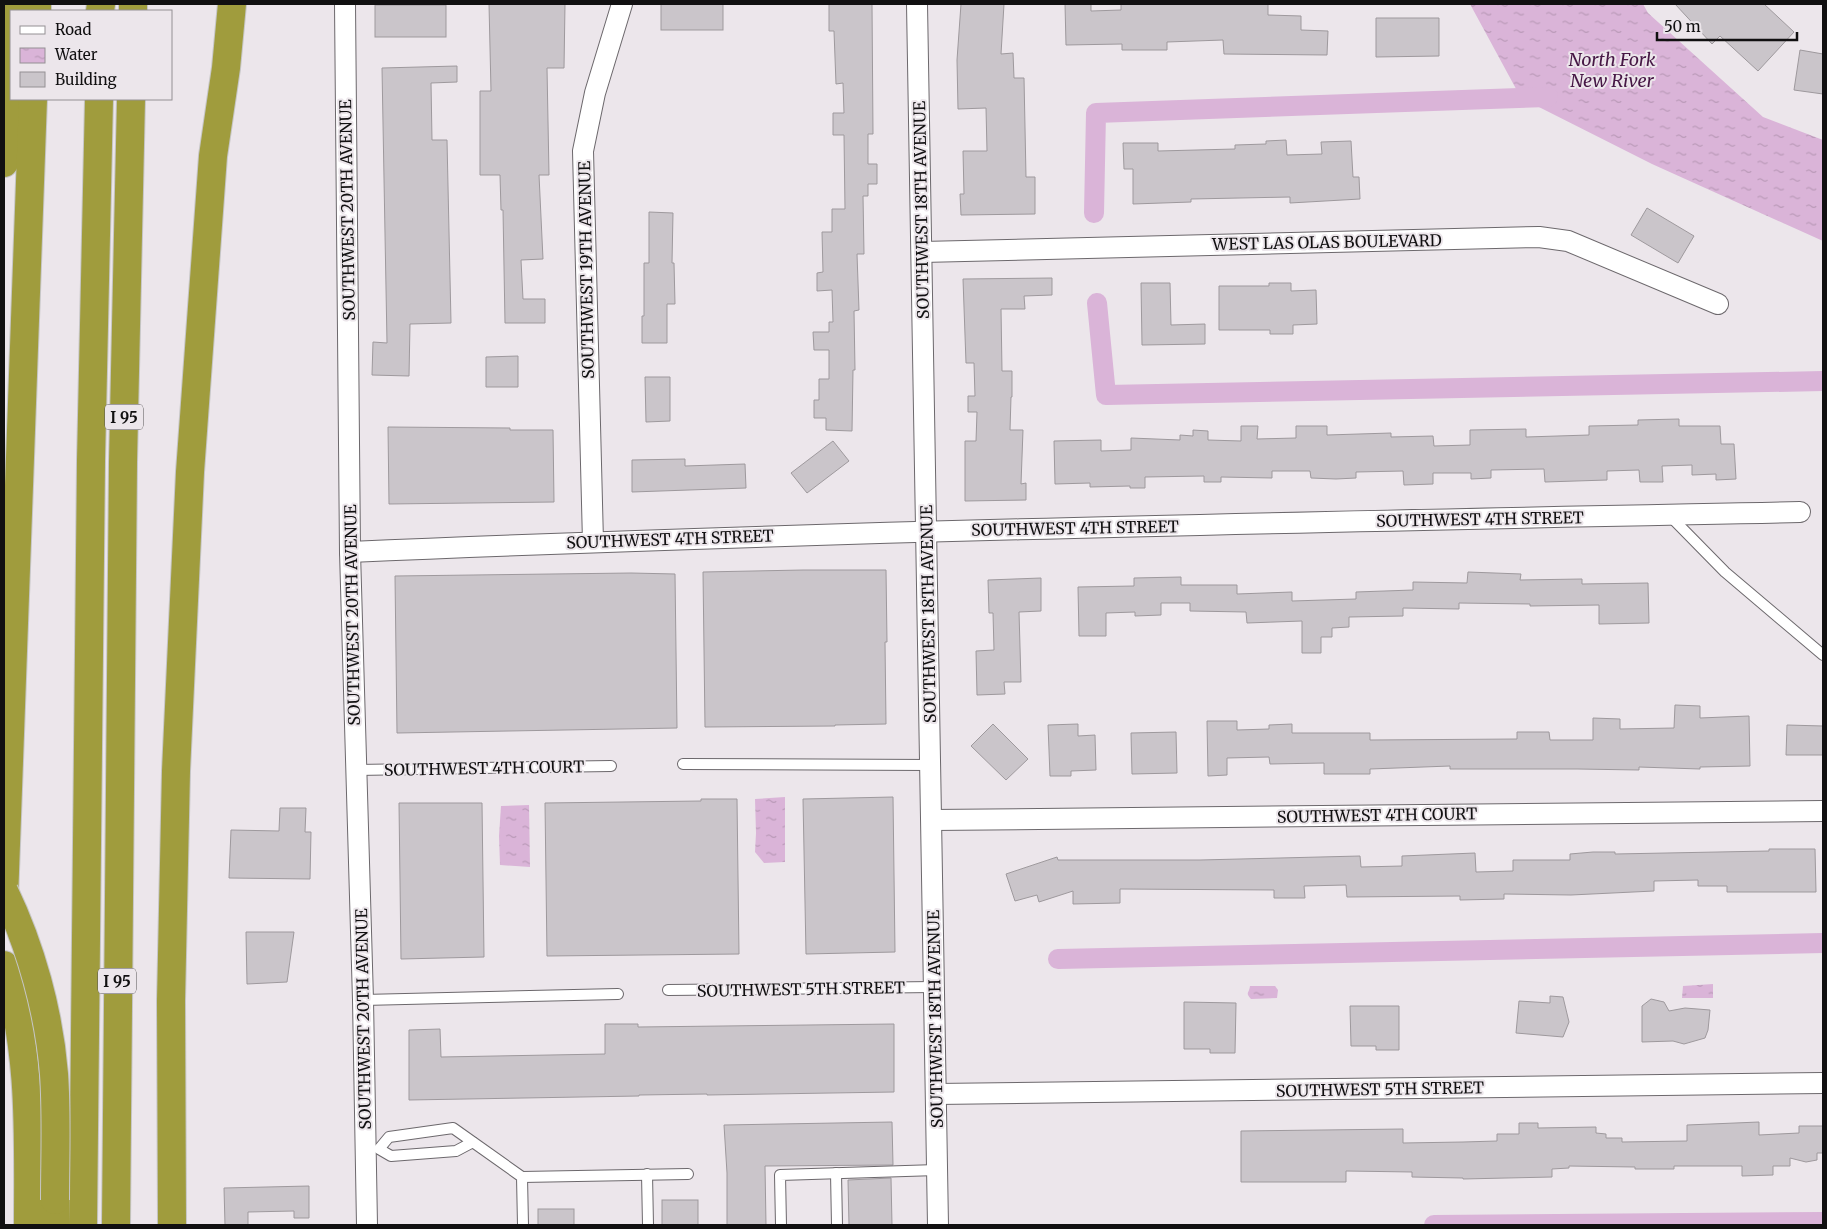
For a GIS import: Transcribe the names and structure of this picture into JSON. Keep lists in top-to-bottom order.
{
  "streets": {
    "highway": ["I 95"],
    "street": [
      "SOUTHWEST 20TH AVENUE",
      "SOUTHWEST 18TH AVENUE",
      "WEST LAS OLAS BOULEVARD",
      "SOUTHWEST 19TH AVENUE",
      "SOUTHWEST 4TH STREET",
      "SOUTHWEST 4TH COURT",
      "SOUTHWEST 5TH STREET"
    ]
  },
  "crossings": [
    ["SOUTHWEST 20TH AVENUE", "SOUTHWEST 4TH STREET"],
    ["SOUTHWEST 20TH AVENUE", "SOUTHWEST 4TH COURT"],
    ["SOUTHWEST 18TH AVENUE", "WEST LAS OLAS BOULEVARD"],
    ["SOUTHWEST 18TH AVENUE", "SOUTHWEST 4TH STREET"],
    ["SOUTHWEST 18TH AVENUE", "SOUTHWEST 4TH COURT"],
    ["SOUTHWEST 18TH AVENUE", "SOUTHWEST 5TH STREET"],
    ["SOUTHWEST 19TH AVENUE", "SOUTHWEST 4TH STREET"]
  ],
  "water": ["North Fork New River"],
  "legend": ["Road", "Water", "Building"],
  "scale_bar": "50 m"
}
